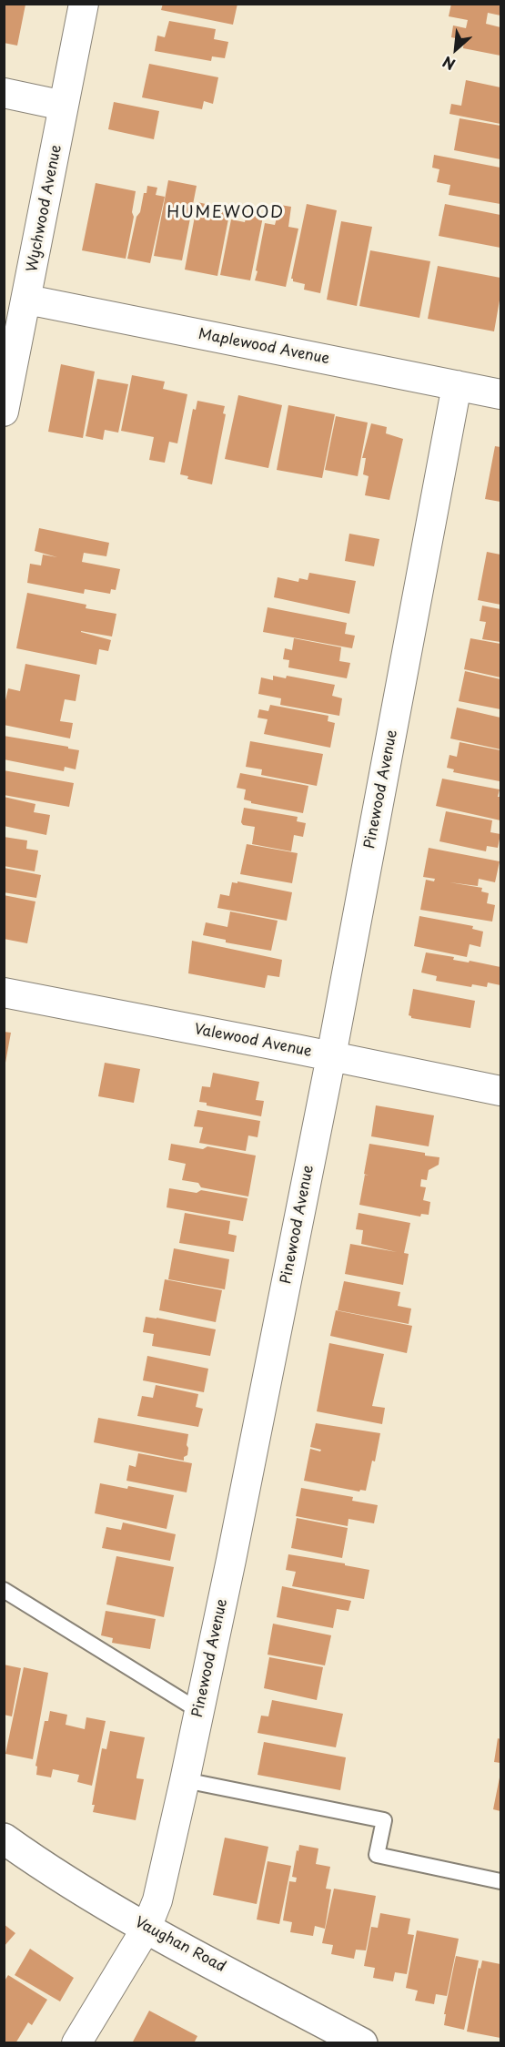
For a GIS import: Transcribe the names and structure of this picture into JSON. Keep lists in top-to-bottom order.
{
  "streets": {
    "street": [
      "Wychwood Avenue",
      "Maplewood Avenue",
      "Pinewood Avenue",
      "Valewood Avenue",
      "Vaughan Road"
    ]
  },
  "crossings": [
    ["Wychwood Avenue", "Maplewood Avenue"],
    ["Maplewood Avenue", "Pinewood Avenue"],
    ["Pinewood Avenue", "Valewood Avenue"],
    ["Pinewood Avenue", "Vaughan Road"]
  ],
  "districts": ["HUMEWOOD"],
  "north": "bottom left"
}
